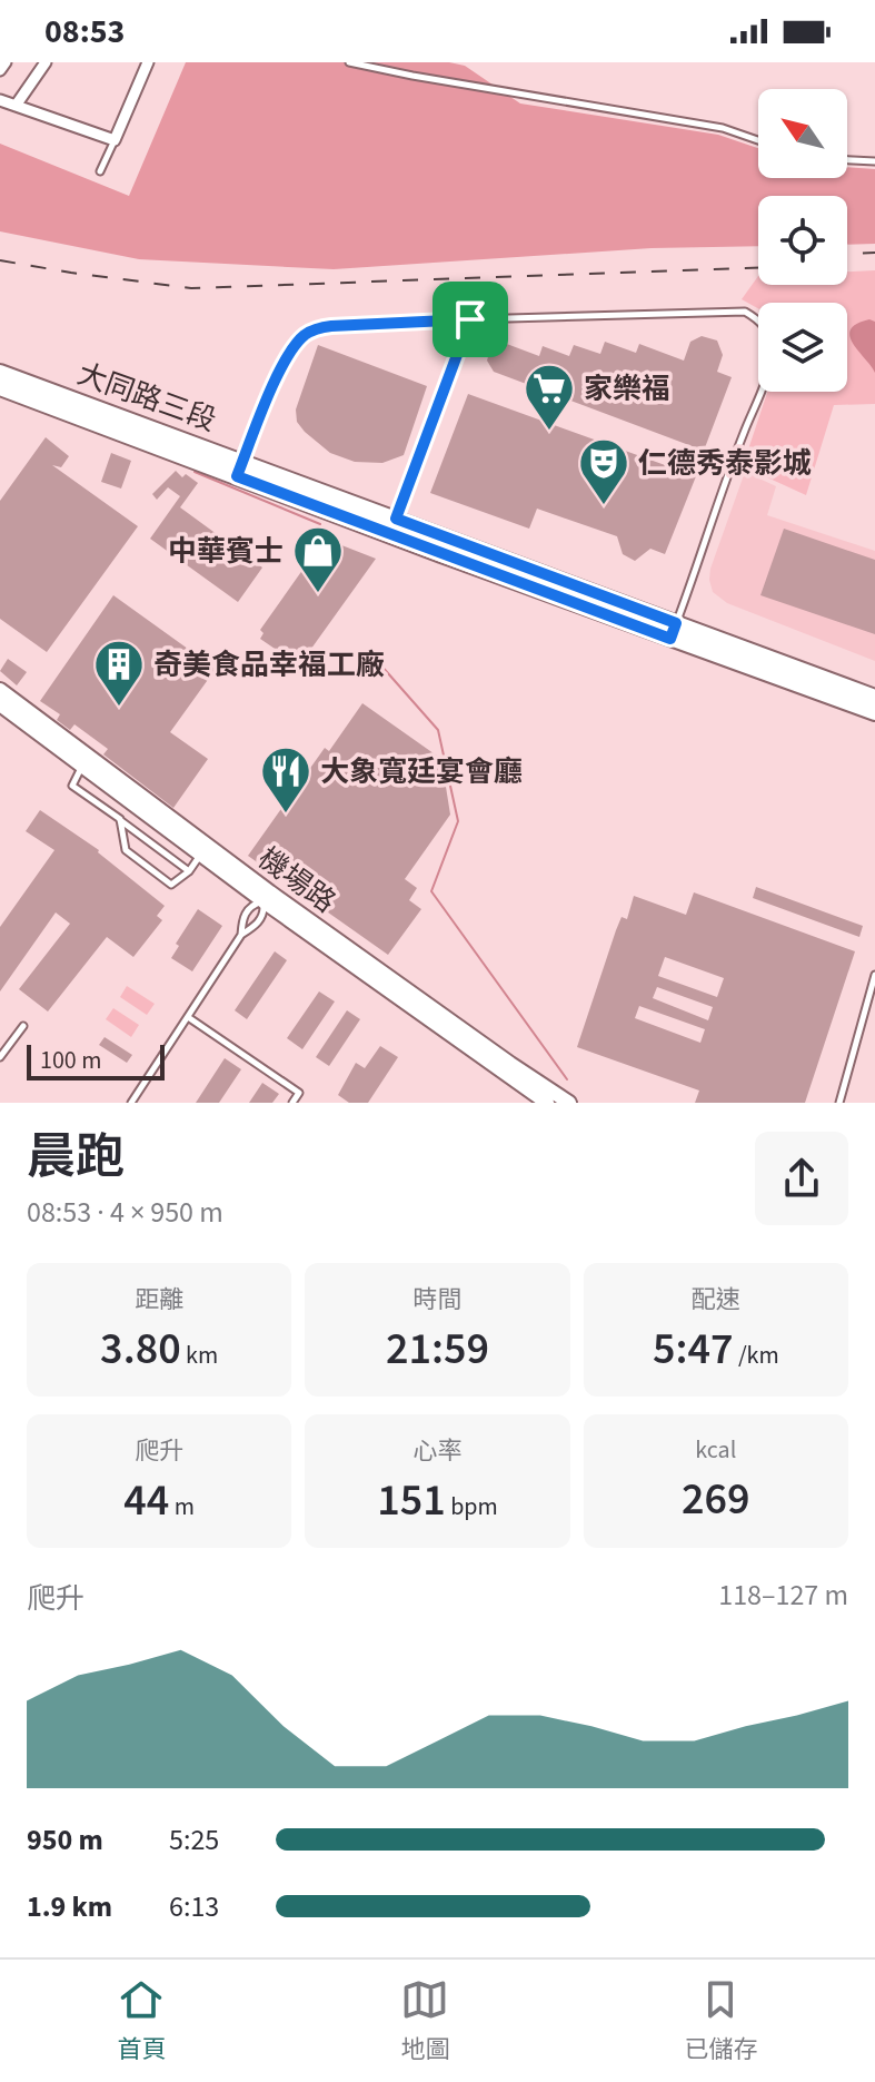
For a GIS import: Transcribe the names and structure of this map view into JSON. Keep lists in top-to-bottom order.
{
  "streets": {
    "main road": ["大同路三段"],
    "street": ["機場路"]
  },
  "places": {
    "supermarket": ["家樂福"],
    "theatre": ["仁德秀泰影城"],
    "shop": ["中華賓士"],
    "building": ["奇美食品幸福工廠"],
    "restaurant": ["大象寬廷宴會廳"]
  },
  "scale_bar": "100 m",
  "north": "top left",
  "page": {
    "status": "08:53",
    "scale": "100 m",
    "heading": ["晨跑", "08:53 · 4 × 950 m"],
    "stats": [
      ["距離", "3.80 km"],
      ["時間", "21:59"],
      ["配速", "5:47 /km"],
      ["爬升", "44 m"],
      ["心率", "151 bpm"],
      ["kcal", "269"]
    ],
    "chart": ["爬升", "118–127 m"],
    "list": [
      {
        "name": "950 m",
        "note": "5:25"
      },
      {
        "name": "1.9 km",
        "note": "6:13"
      }
    ],
    "tabs": ["首頁", "地圖", "已儲存"]
  }
}
